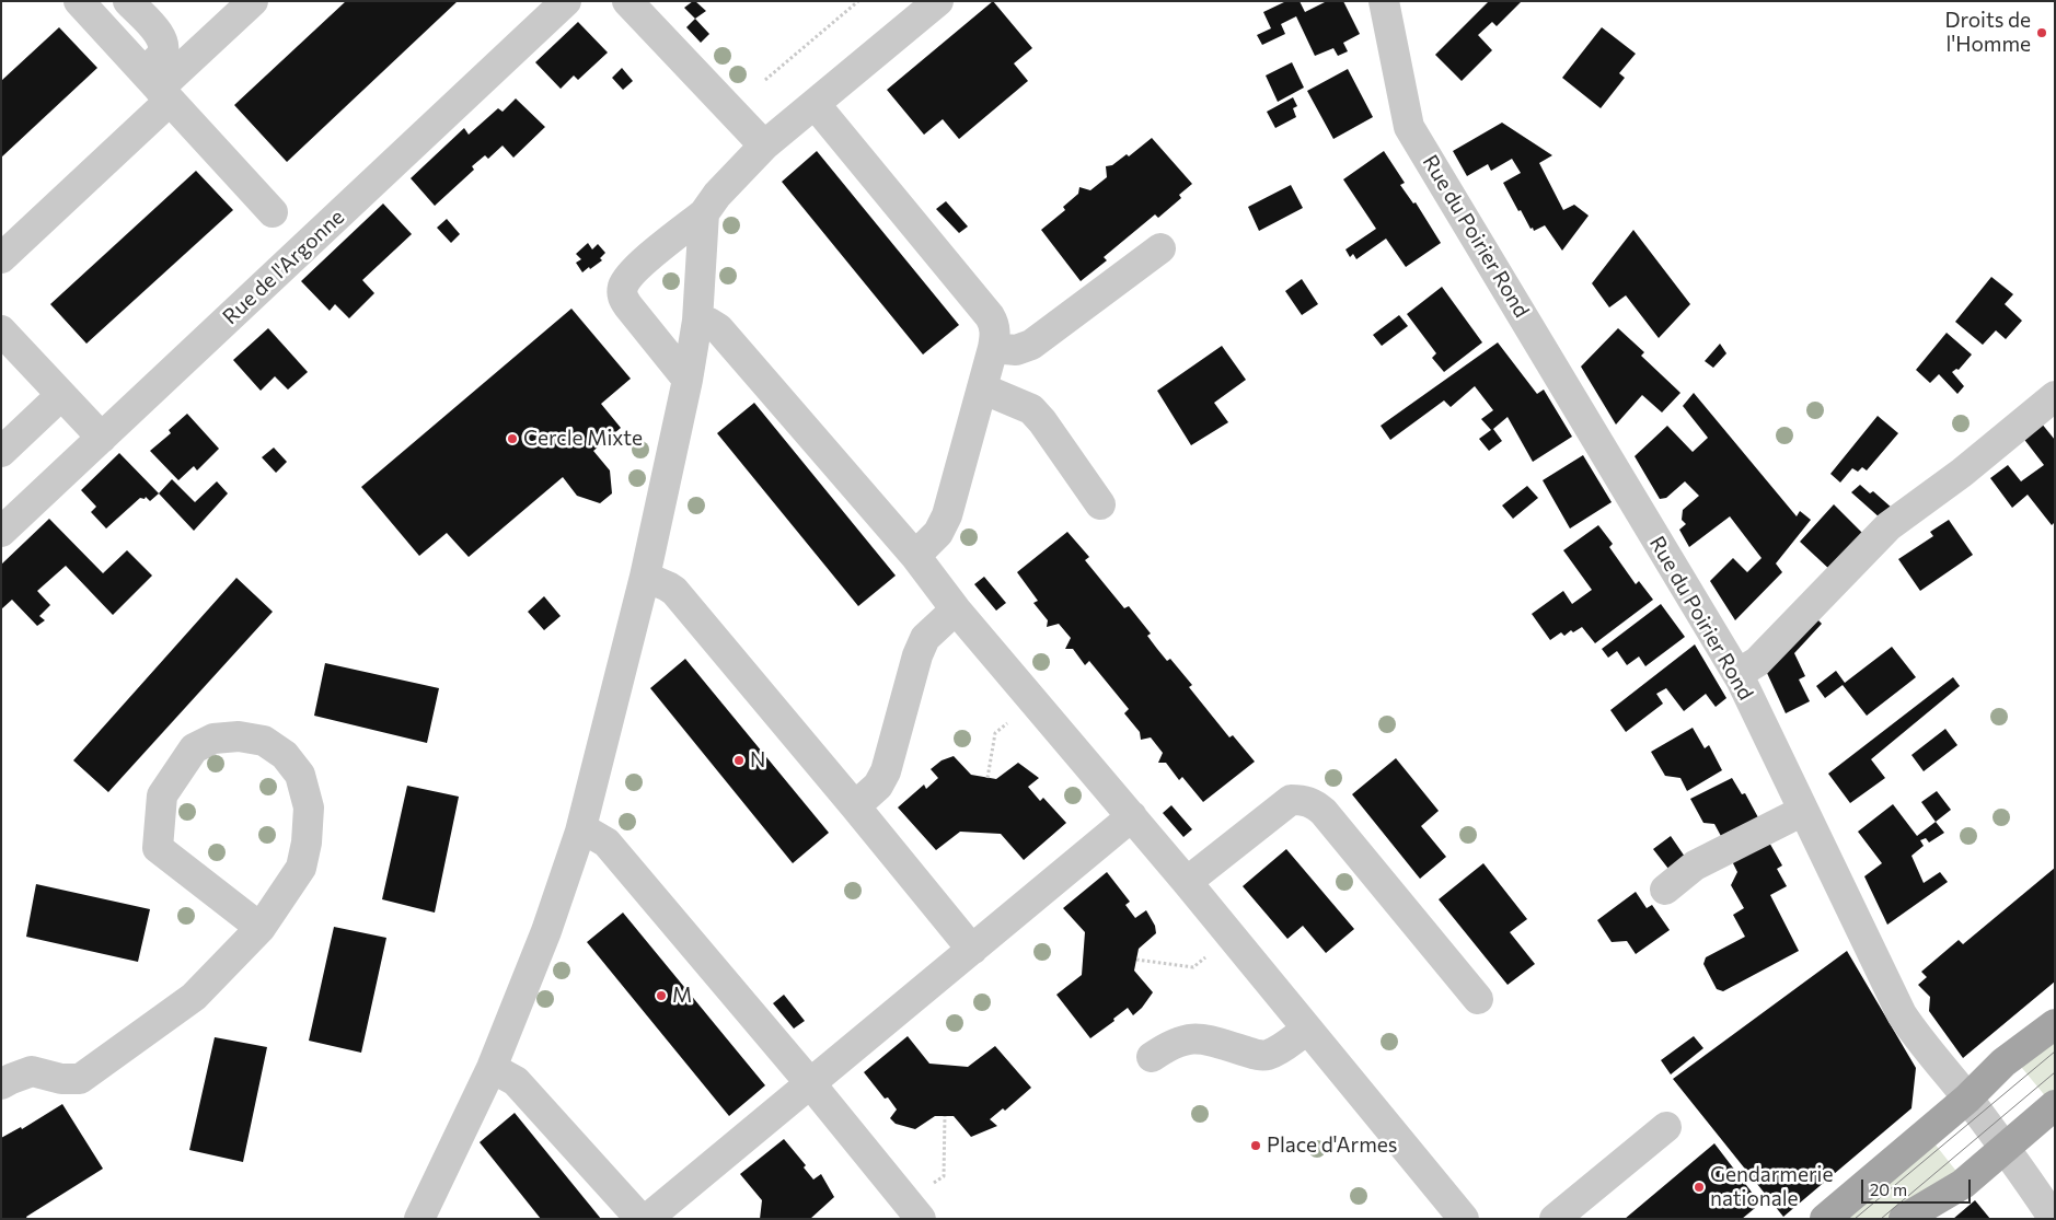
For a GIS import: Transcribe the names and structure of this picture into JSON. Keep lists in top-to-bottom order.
{
  "streets": {
    "street": ["Rue du Poirier Rond", "Rue de l'Argonne"]
  },
  "places": [
    "Droits de l'Homme",
    "Cercle Mixte",
    "N",
    "M",
    "Place d'Armes",
    "Gendarmerie nationale"
  ],
  "scale_bar": "20 m"
}
